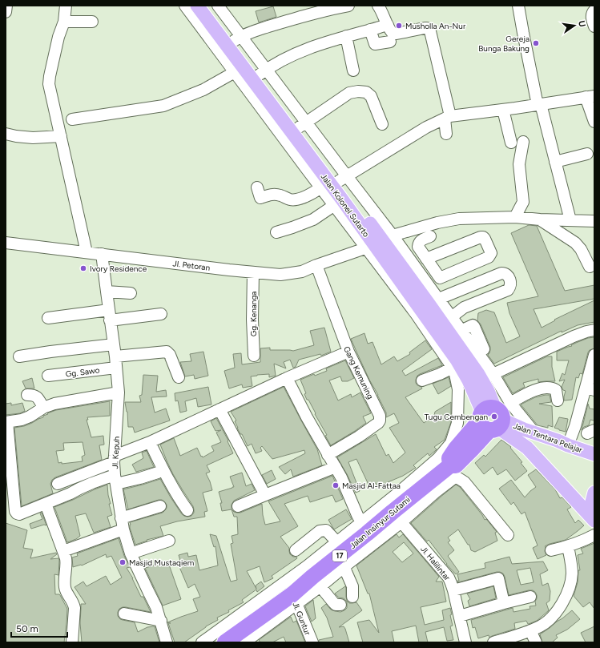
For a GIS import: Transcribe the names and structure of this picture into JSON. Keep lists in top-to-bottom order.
{
  "streets": {
    "highway": ["Jalan Insinyur Sutami", "17"],
    "main road": ["Jalan Kolonel Sutarto", "Jalan Tentara Pelajar"],
    "street": [
      "Jl. Petoran",
      "Gg. Kenanga",
      "Gg. Sawo",
      "Gang Kemuning",
      "Jl. Kepuh",
      "Jl. Halilintar",
      "Jl. Guntur"
    ]
  },
  "crossings": [
    ["Jalan Kolonel Sutarto", "Jl. Petoran"],
    ["Jalan Kolonel Sutarto", "Jalan Tentara Pelajar"],
    ["Jalan Kolonel Sutarto", "17"],
    ["Jl. Petoran", "Gg. Kenanga"],
    ["Jl. Petoran", "Gang Kemuning"],
    ["Jl. Petoran", "Jl. Kepuh"],
    ["Gg. Sawo", "Jl. Kepuh"],
    ["Jalan Tentara Pelajar", "17"],
    ["Jalan Insinyur Sutami", "17"],
    ["Jalan Insinyur Sutami", "Jl. Halilintar"],
    ["Jalan Insinyur Sutami", "Jl. Guntur"]
  ],
  "places": [
    "Musholla An-Nur",
    "Gereja Bunga Bakung",
    "Ivory Residence",
    "Tugu Cembengan",
    "Masjid Al-Fattaa",
    "Masjid Mustaqiem"
  ],
  "scale_bar": "50 m",
  "north": "right"
}
